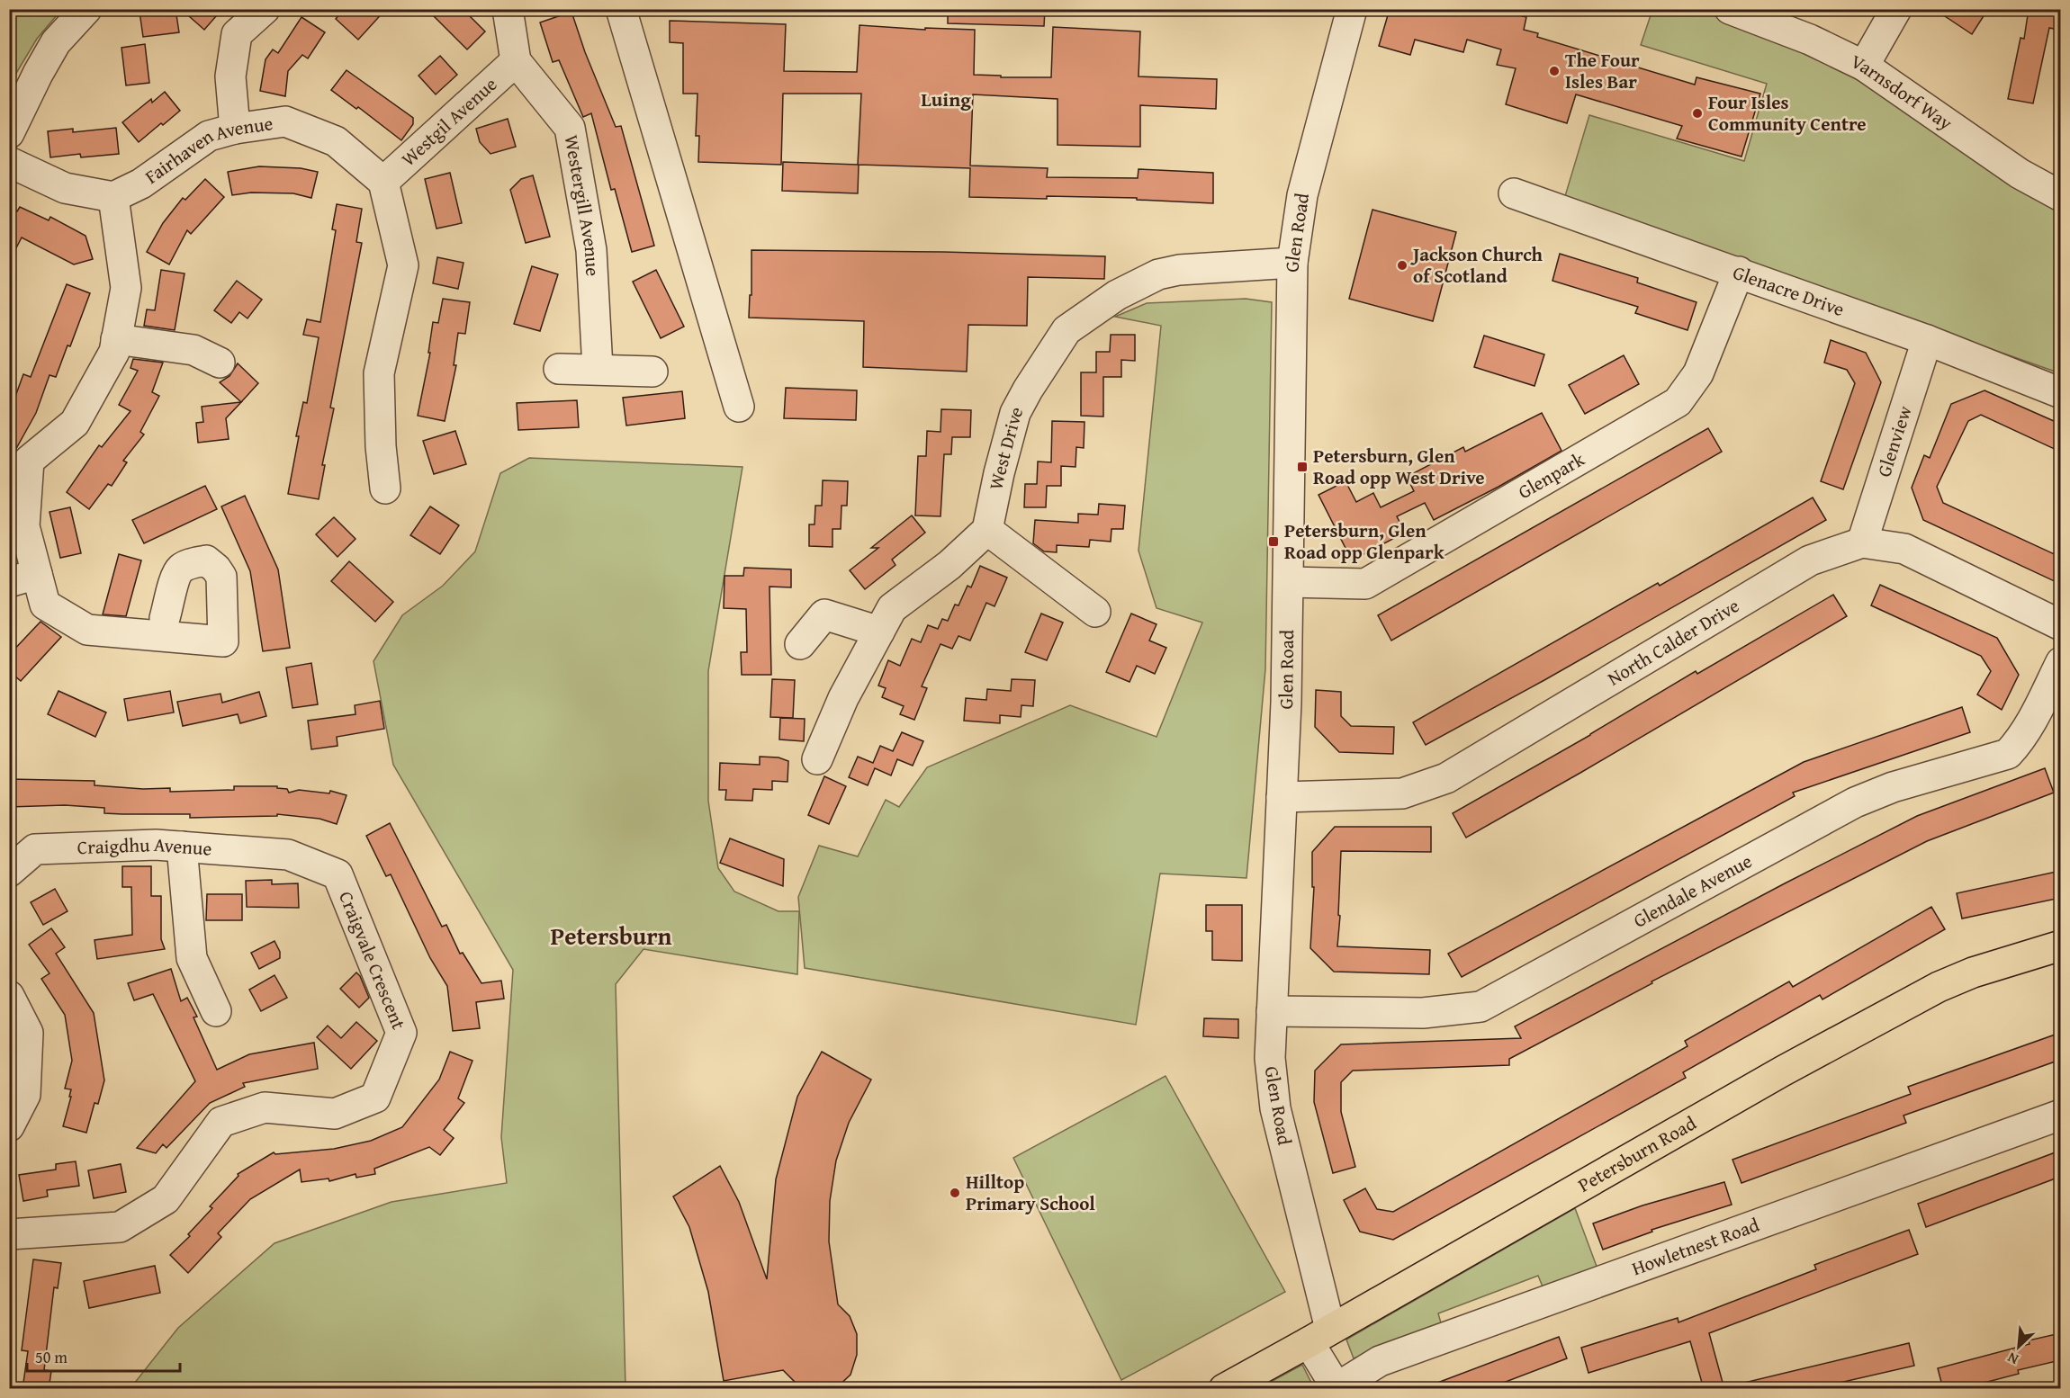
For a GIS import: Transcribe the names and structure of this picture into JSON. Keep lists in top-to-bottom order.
{
  "streets": {
    "main road": ["Petersburn Road"],
    "street": [
      "Varnsdorf Way",
      "Westgil Avenue",
      "Fairhaven Avenue",
      "Westergill Avenue",
      "Glen Road",
      "Glenacre Drive",
      "Glenview",
      "West Drive",
      "Glenpark",
      "North Calder Drive",
      "Craigdhu Avenue",
      "Glendale Avenue",
      "Craigvale Crescent",
      "Howletnest Road"
    ]
  },
  "crossings": [
    ["Westgil Avenue", "Fairhaven Avenue"],
    ["Westgil Avenue", "Westergill Avenue"],
    ["Glen Road", "West Drive"],
    ["Glen Road", "Glenpark"],
    ["Glen Road", "North Calder Drive"],
    ["Glen Road", "Glendale Avenue"],
    ["Glen Road", "Petersburn Road"],
    ["Glen Road", "Howletnest Road"],
    ["Glenacre Drive", "Glenview"],
    ["Glenacre Drive", "Glenpark"],
    ["Glenview", "North Calder Drive"],
    ["Craigdhu Avenue", "Craigvale Crescent"]
  ],
  "districts": ["Luing", "Petersburn"],
  "places": {
    "other": [
      "The Four Isles Bar",
      "Four Isles Community Centre",
      "Jackson Church of Scotland",
      "Hilltop Primary School"
    ],
    "transit": ["Petersburn, Glen Road opp West Drive", "Petersburn, Glen Road opp Glenpark"]
  },
  "scale_bar": "50 m",
  "north": "bottom left"
}
